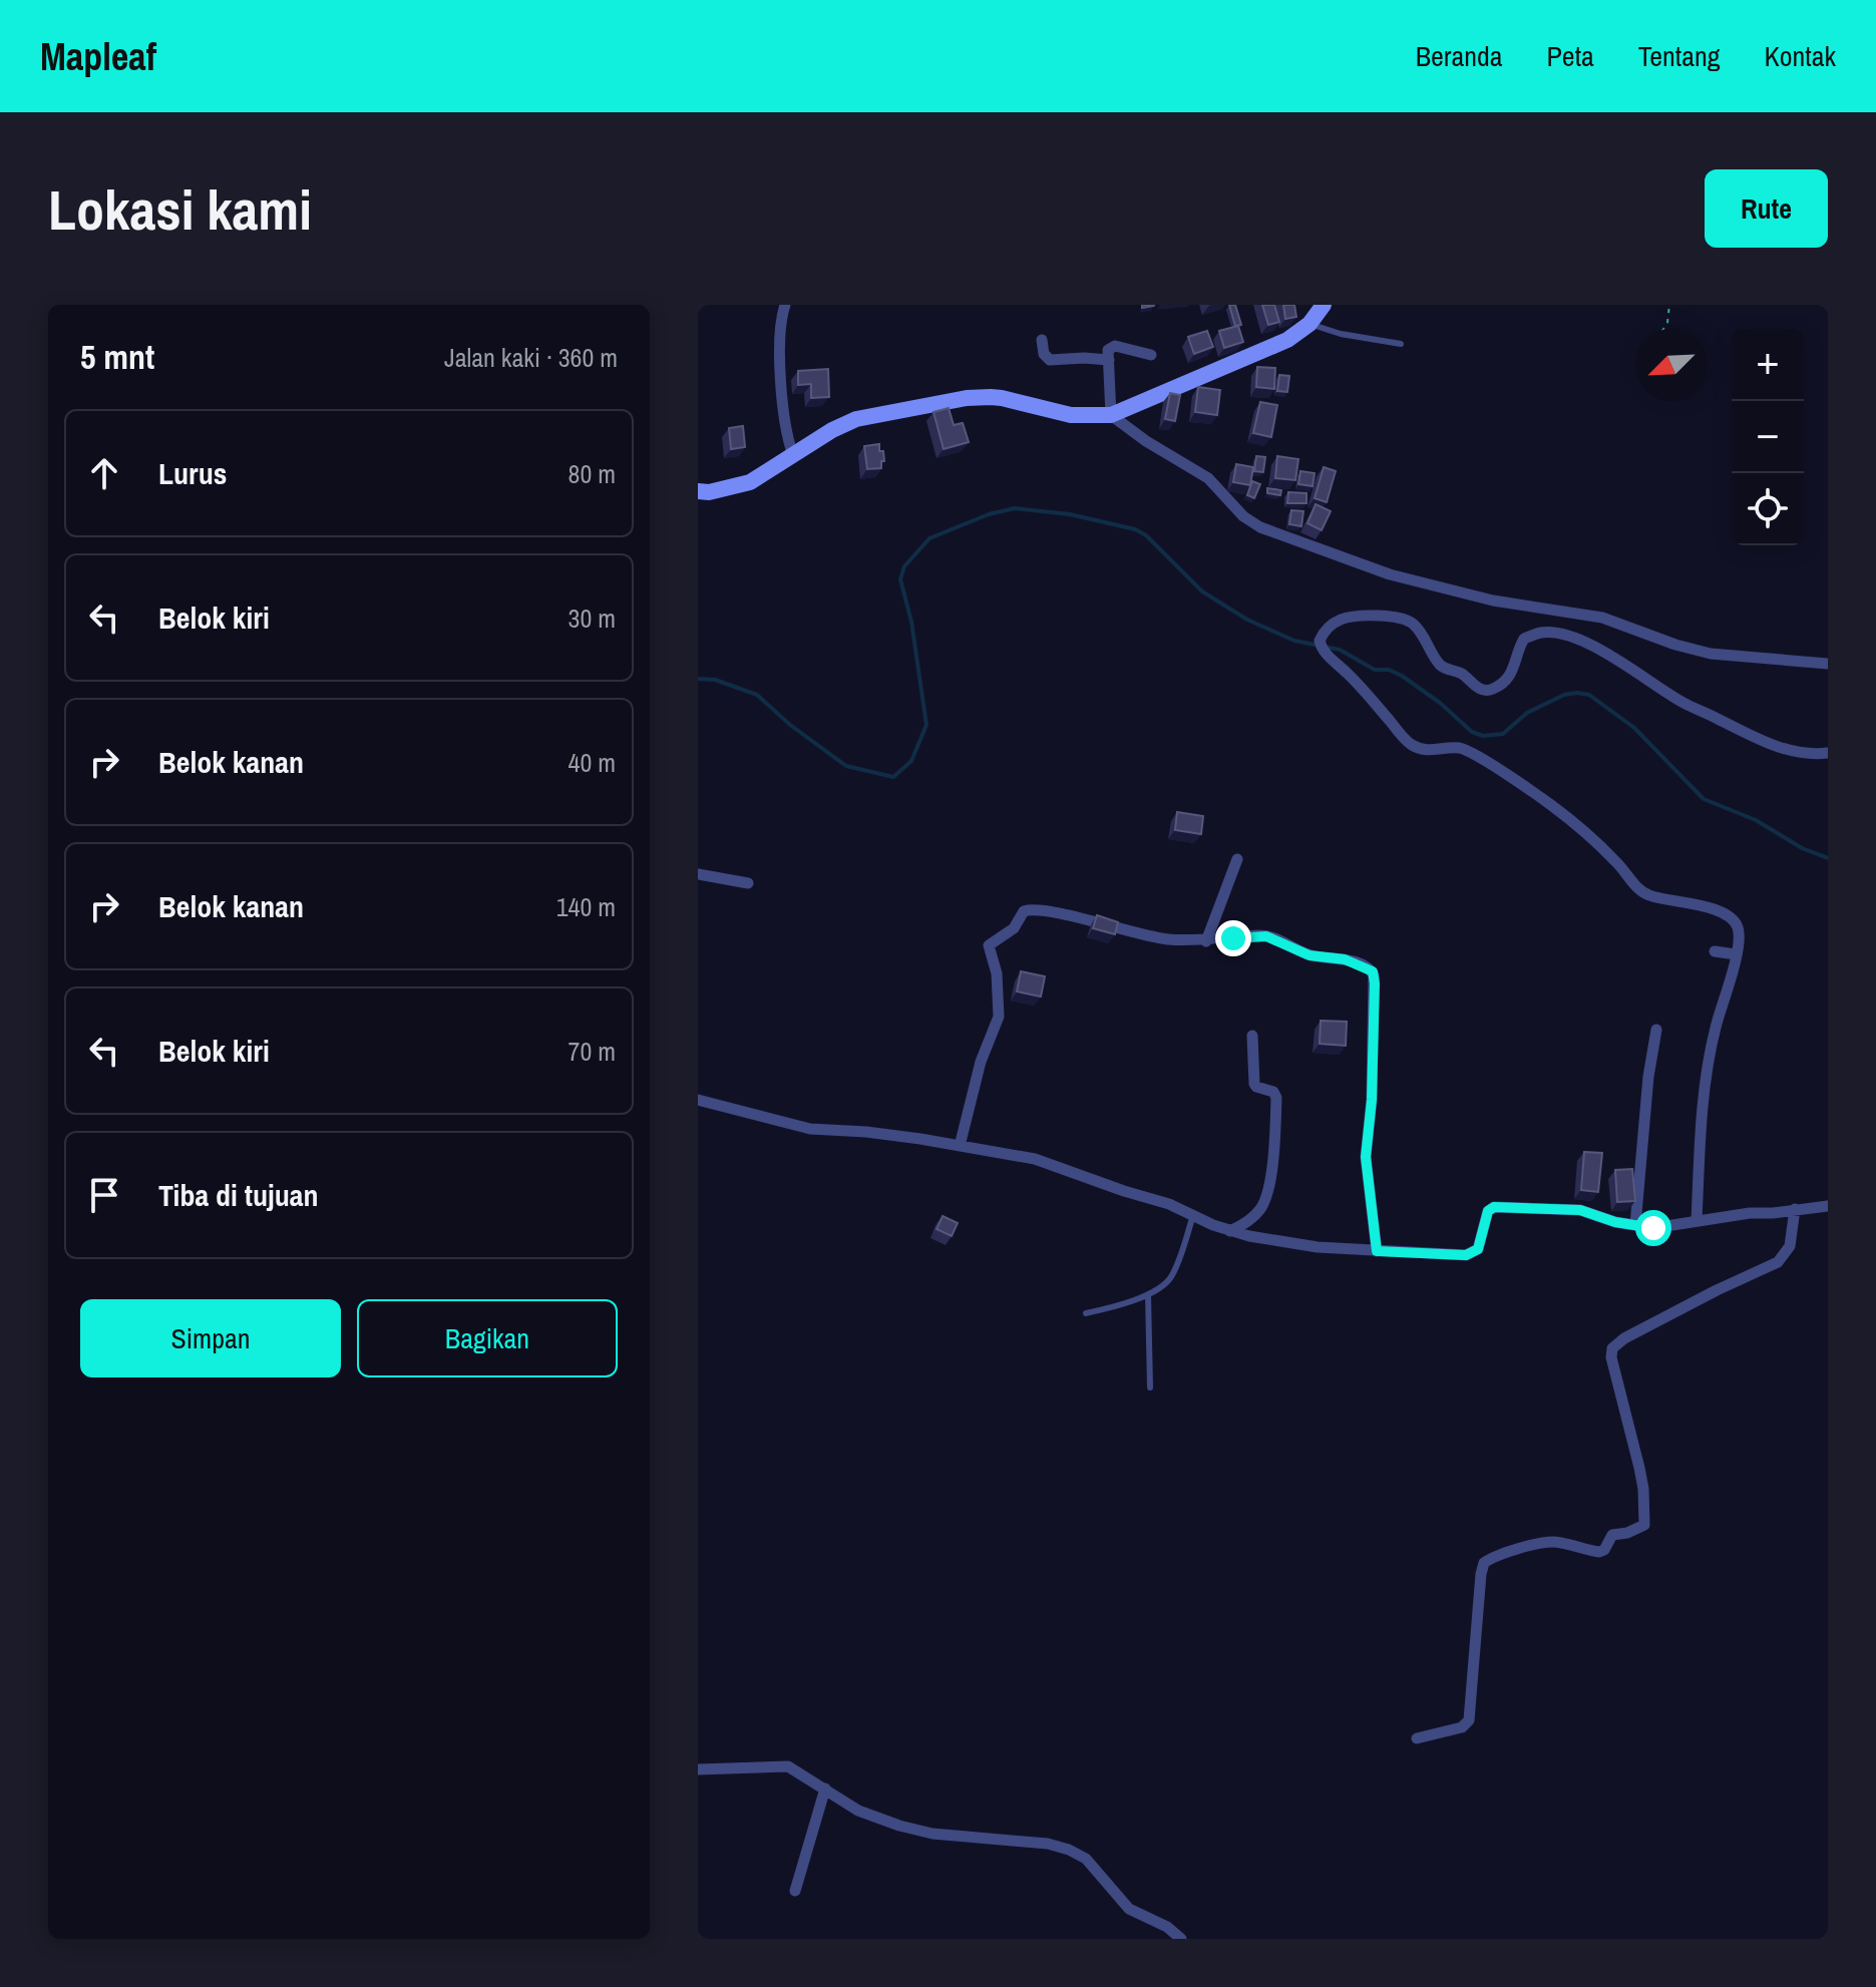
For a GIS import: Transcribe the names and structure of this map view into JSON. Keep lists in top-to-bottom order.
{
  "north": "bottom left",
  "page": {
    "header": "Mapleaf",
    "nav": [
      "Beranda",
      "Peta",
      "Tentang",
      "Kontak"
    ],
    "buttons": [
      "Rute",
      ["Simpan", "Bagikan"]
    ],
    "title": "Lokasi kami",
    "heading": ["5 mnt", "Jalan kaki · 360 m"],
    "map_buttons": ["+", "−"],
    "list": [
      ["Lurus", "80 m"],
      ["Belok kiri", "30 m"],
      ["Belok kanan", "40 m"],
      ["Belok kanan", "140 m"],
      ["Belok kiri", "70 m"],
      "Tiba di tujuan"
    ]
  }
}
